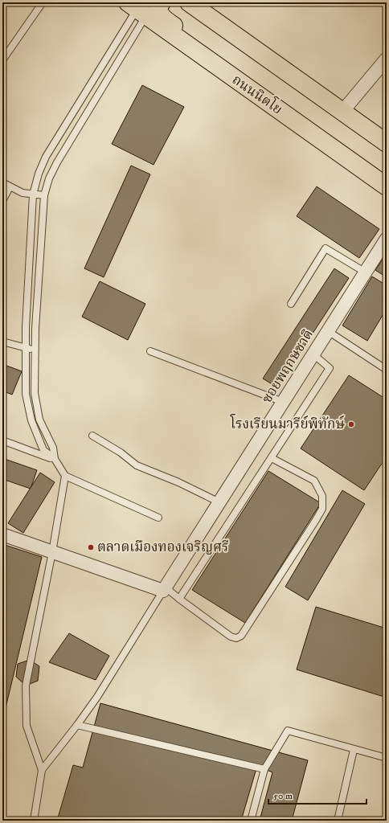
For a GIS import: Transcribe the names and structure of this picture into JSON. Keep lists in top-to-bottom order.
{
  "streets": {
    "main road": ["ถนนนิตโย"],
    "street": ["ซอยพฤกษชาติ"]
  },
  "places": ["โรงเรียนมารีย์พิทักษ์", "ตลาดเมืองทองเจริญศรี"],
  "scale_bar": "50 m"
}
